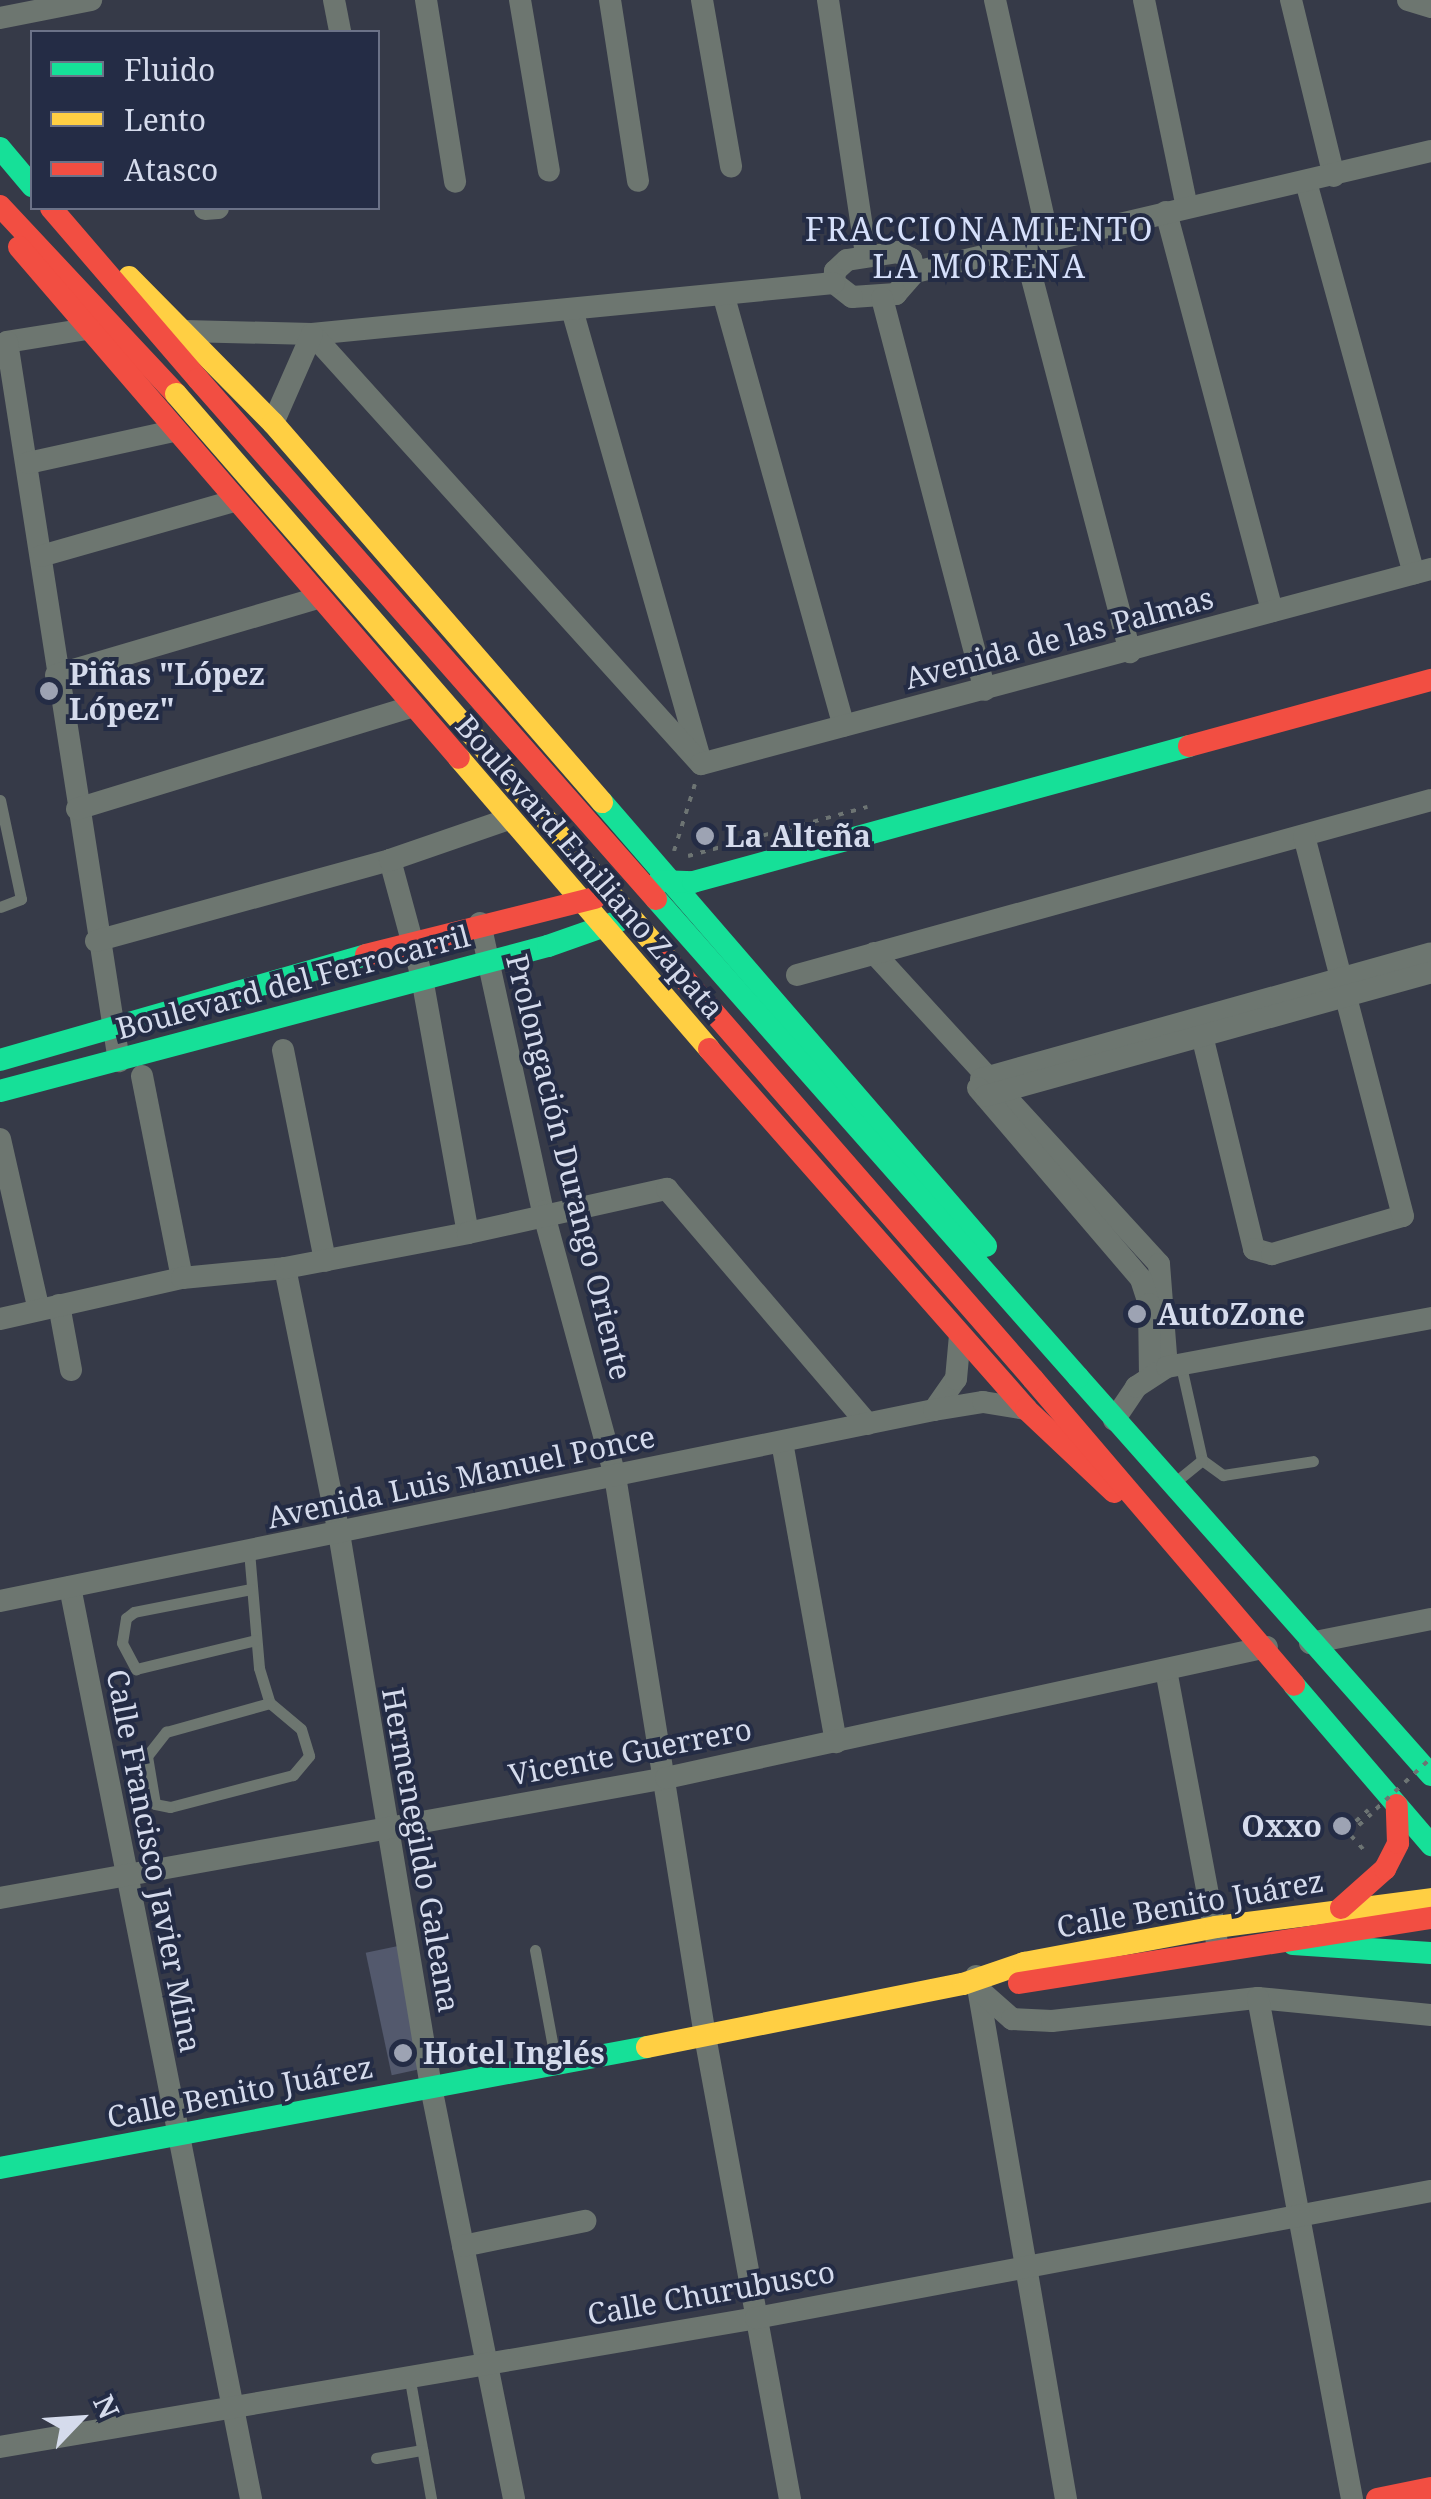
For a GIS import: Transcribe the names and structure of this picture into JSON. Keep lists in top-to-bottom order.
{
  "streets": {
    "street": [
      "Avenida de las Palmas",
      "Boulevard Emiliano Zapata",
      "Boulevard del Ferrocarril",
      "Prolongación Durango Oriente",
      "Avenida Luis Manuel Ponce",
      "Vicente Guerrero",
      "Hermenegildo Galeana",
      "Calle Francisco Javier Mina",
      "Calle Benito Juárez",
      "Calle Churubusco"
    ]
  },
  "crossings": [
    ["Boulevard Emiliano Zapata", "Boulevard del Ferrocarril"],
    ["Boulevard Emiliano Zapata", "Avenida Luis Manuel Ponce"],
    ["Boulevard Emiliano Zapata", "Vicente Guerrero"],
    ["Boulevard del Ferrocarril", "Prolongación Durango Oriente"],
    ["Prolongación Durango Oriente", "Avenida Luis Manuel Ponce"],
    ["Prolongación Durango Oriente", "Vicente Guerrero"],
    ["Prolongación Durango Oriente", "Calle Benito Juárez"],
    ["Prolongación Durango Oriente", "Calle Churubusco"],
    ["Avenida Luis Manuel Ponce", "Hermenegildo Galeana"],
    ["Avenida Luis Manuel Ponce", "Calle Francisco Javier Mina"],
    ["Vicente Guerrero", "Hermenegildo Galeana"],
    ["Vicente Guerrero", "Calle Francisco Javier Mina"],
    ["Hermenegildo Galeana", "Calle Benito Juárez"],
    ["Hermenegildo Galeana", "Calle Churubusco"],
    ["Calle Francisco Javier Mina", "Calle Benito Juárez"],
    ["Calle Francisco Javier Mina", "Calle Churubusco"]
  ],
  "districts": ["FRACCIONAMIENTO LA MORENA"],
  "places": [
    "Piñas \"López López\"",
    "La Alteña",
    "AutoZone",
    "Oxxo",
    "Hotel Inglés"
  ],
  "legend": ["Fluido", "Lento", "Atasco"],
  "north": "top right"
}
